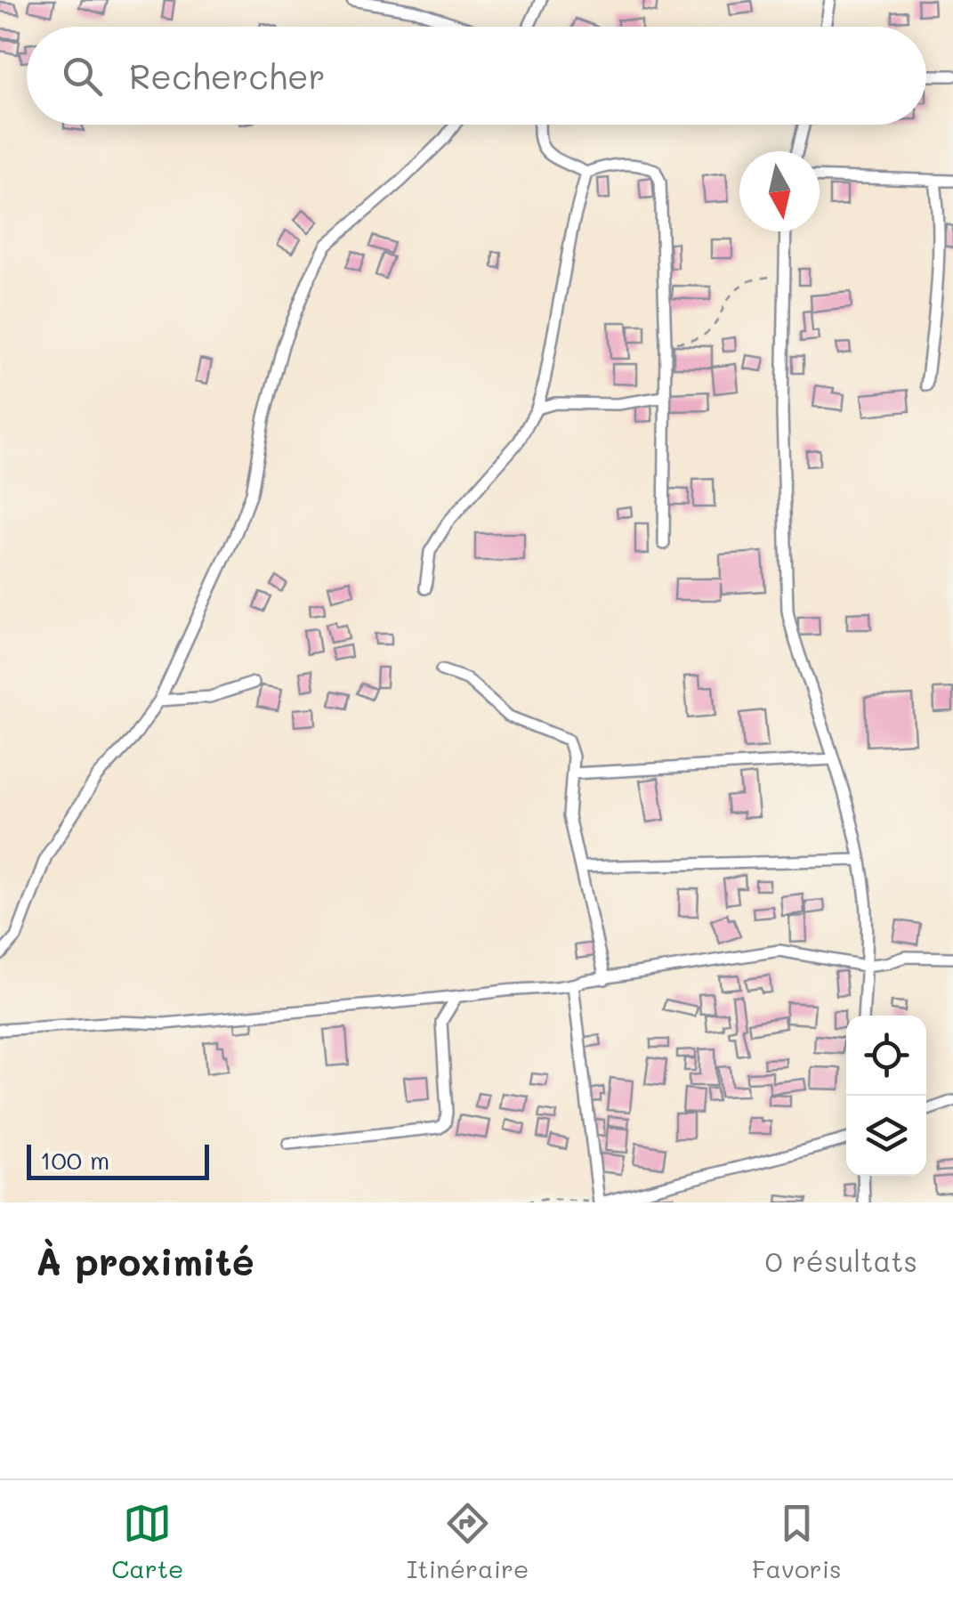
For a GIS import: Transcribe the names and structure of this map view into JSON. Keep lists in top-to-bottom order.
{
  "scale_bar": "100 m",
  "north": "bottom",
  "page": {
    "search": "Rechercher",
    "scale": "100 m",
    "heading": ["À proximité", "0 résultats"],
    "nav": ["Carte", "Itinéraire", "Favoris"]
  }
}
